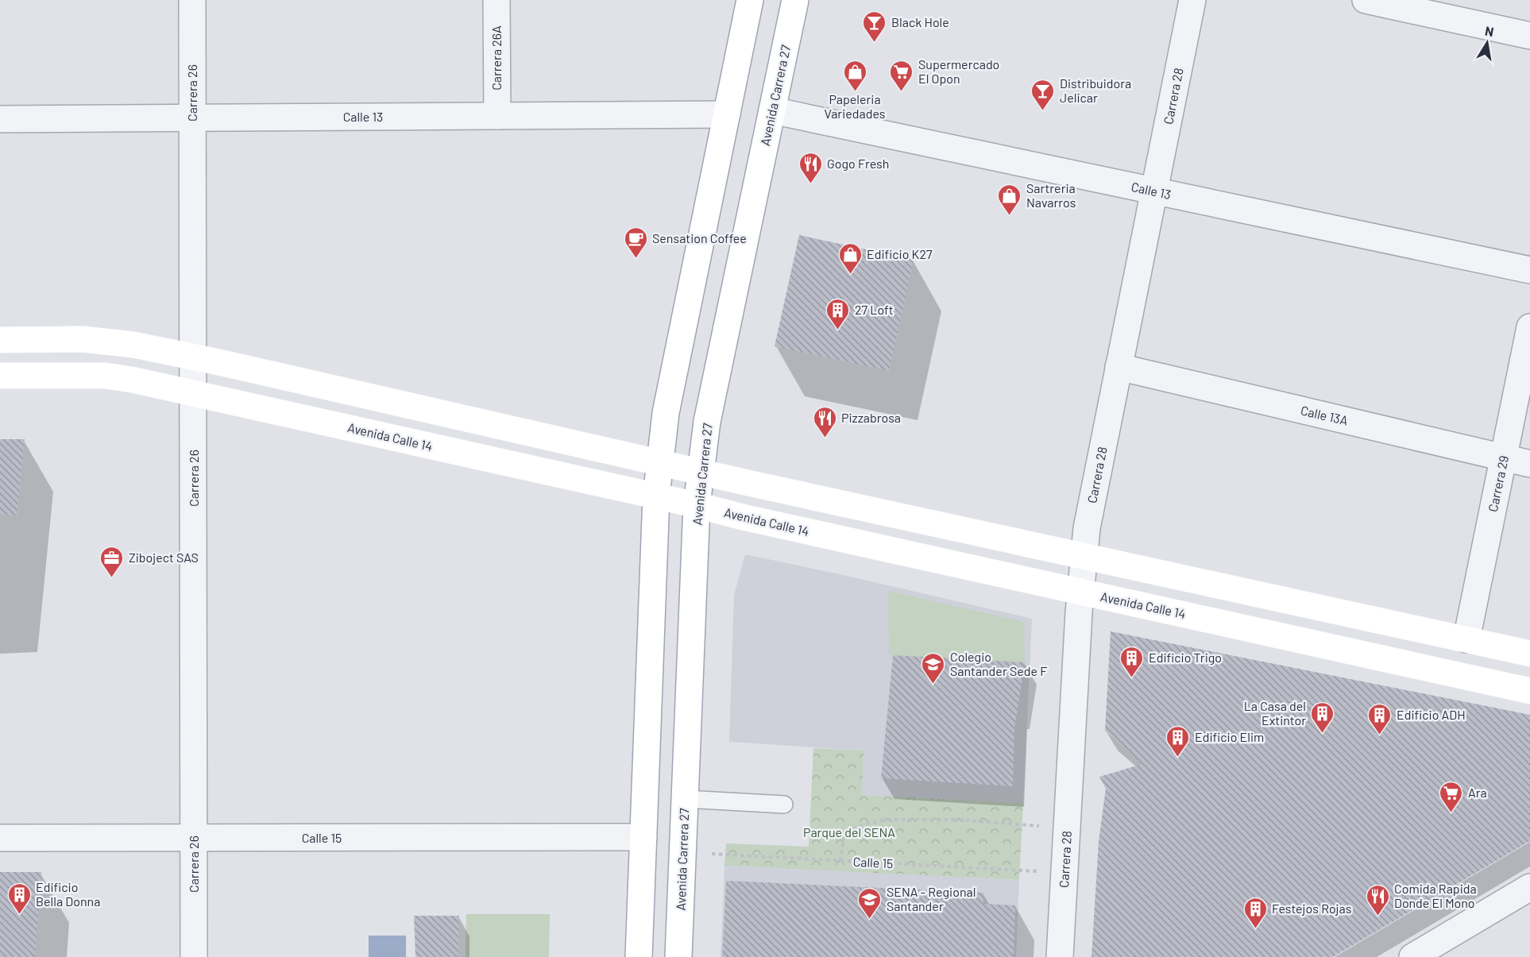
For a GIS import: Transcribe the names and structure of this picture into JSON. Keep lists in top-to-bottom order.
{
  "streets": {
    "main road": ["Avenida Carrera 27", "Avenida Calle 14"],
    "street": [
      "Carrera 26A",
      "Carrera 26",
      "Carrera 28",
      "Calle 13",
      "Calle 13A",
      "Carrera 29",
      "Calle 15"
    ]
  },
  "crossings": [
    ["Carrera 26A", "Calle 13"],
    ["Carrera 26", "Calle 13"],
    ["Carrera 26", "Avenida Calle 14"],
    ["Carrera 26", "Calle 15"],
    ["Avenida Carrera 27", "Calle 13"],
    ["Avenida Carrera 27", "Avenida Calle 14"],
    ["Avenida Carrera 27", "Calle 15"],
    ["Carrera 28", "Calle 13"],
    ["Carrera 28", "Calle 13A"],
    ["Carrera 28", "Avenida Calle 14"],
    ["Carrera 28", "Calle 15"],
    ["Calle 13A", "Carrera 29"]
  ],
  "parks": ["Parque del SENA"],
  "places": {
    "bar": ["Black Hole", "Distribuidora Jelicar"],
    "shop": ["Papeleria Variedades", "Sartreria Navarros", "Edificio K27"],
    "supermarket": ["Supermercado El Opon", "Ara"],
    "restaurant": ["Gogo Fresh", "Pizzabrosa", "Comida Rapida Donde El Mono"],
    "cafe": ["Sensation Coffee"],
    "building": [
      "27 Loft",
      "Edificio Trigo",
      "La Casa del Extintor",
      "Edificio ADH",
      "Edificio Elim",
      "Edificio Bella Donna",
      "Festejos Rojas"
    ],
    "office": ["Ziboject SAS"],
    "school or university": ["Colegio Santander Sede F", "SENA - Regional Santander"]
  },
  "north": "top"
}
